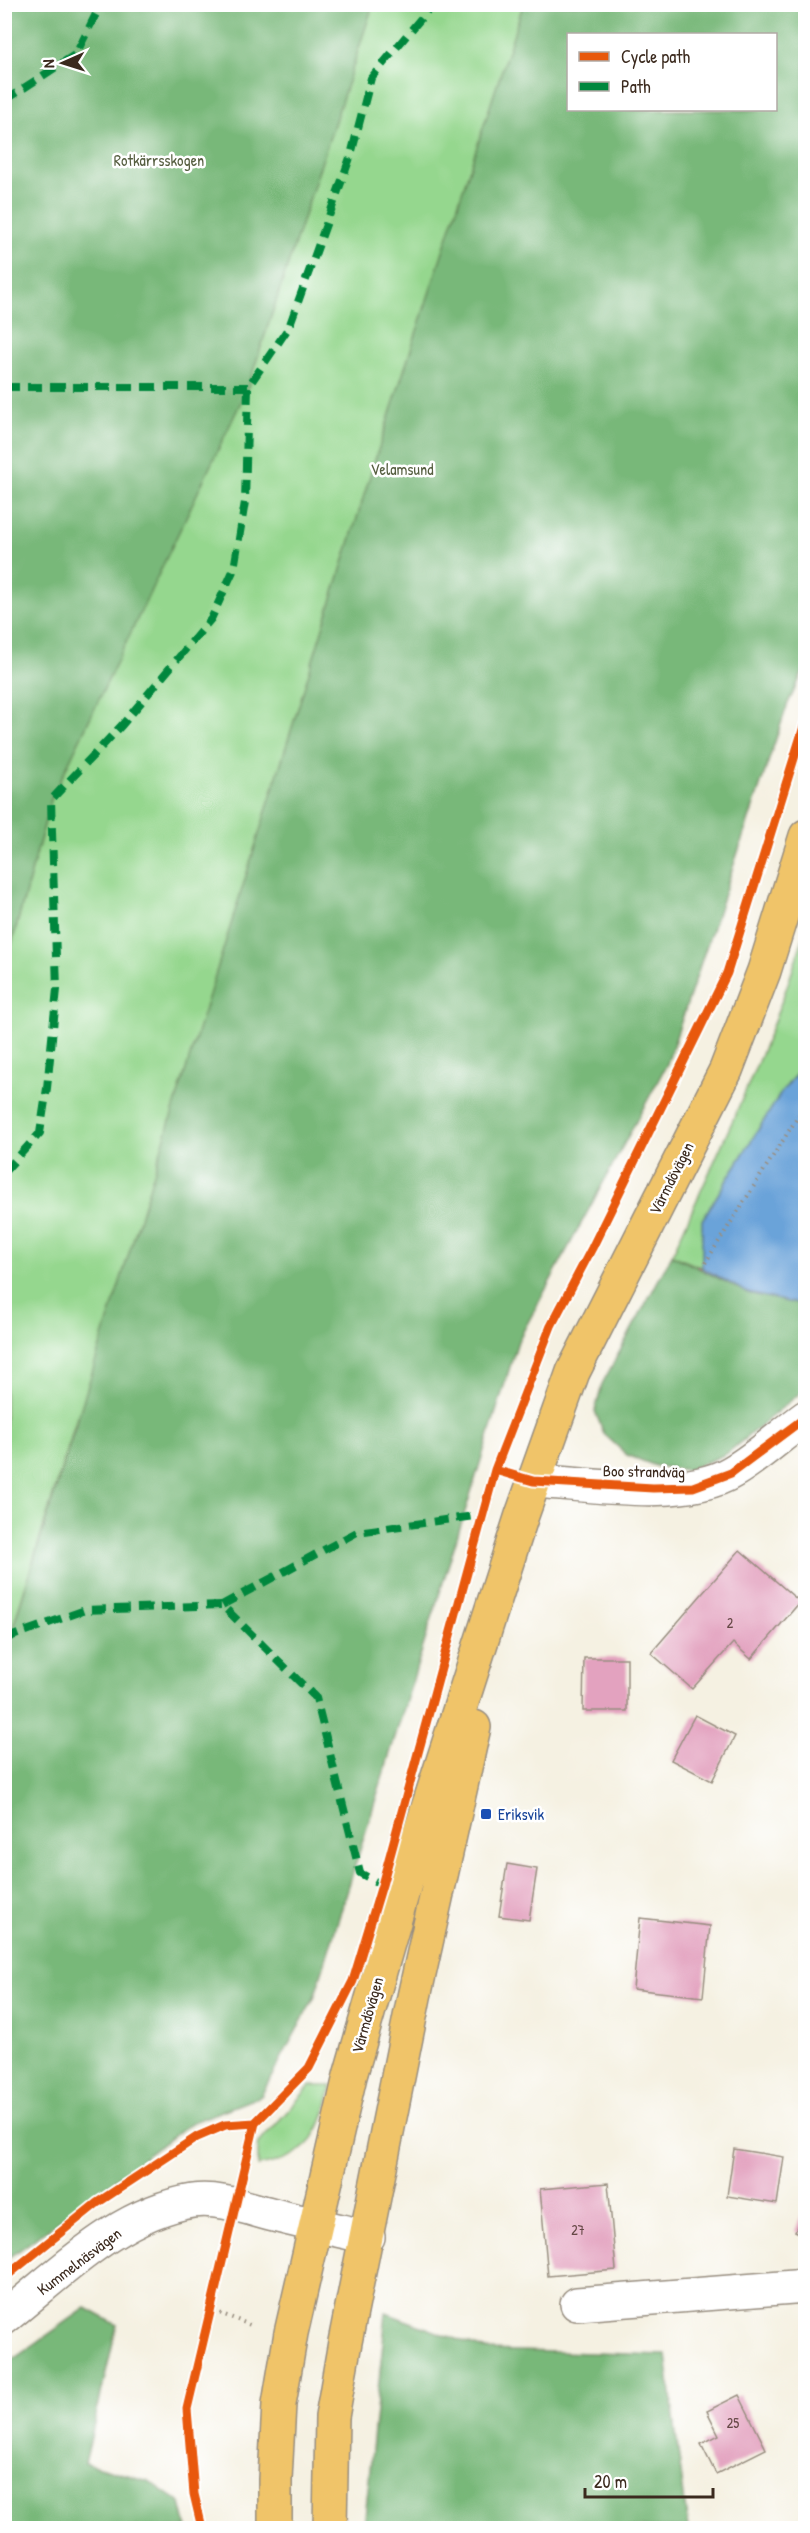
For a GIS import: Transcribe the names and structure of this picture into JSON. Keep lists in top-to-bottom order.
{
  "streets": {
    "main road": ["Värmdövägen"],
    "street": ["Boo strandväg", "Kummelnäsvägen"]
  },
  "crossings": [
    ["Värmdövägen", "Boo strandväg"],
    ["Värmdövägen", "Kummelnäsvägen"]
  ],
  "parks": ["Rotkärrsskogen", "Velamsund"],
  "places": {
    "transit": ["Eriksvik"]
  },
  "house_numbers": ["2", "27", "25"],
  "legend": ["Cycle path", "Path"],
  "scale_bar": "20 m",
  "north": "left"
}
